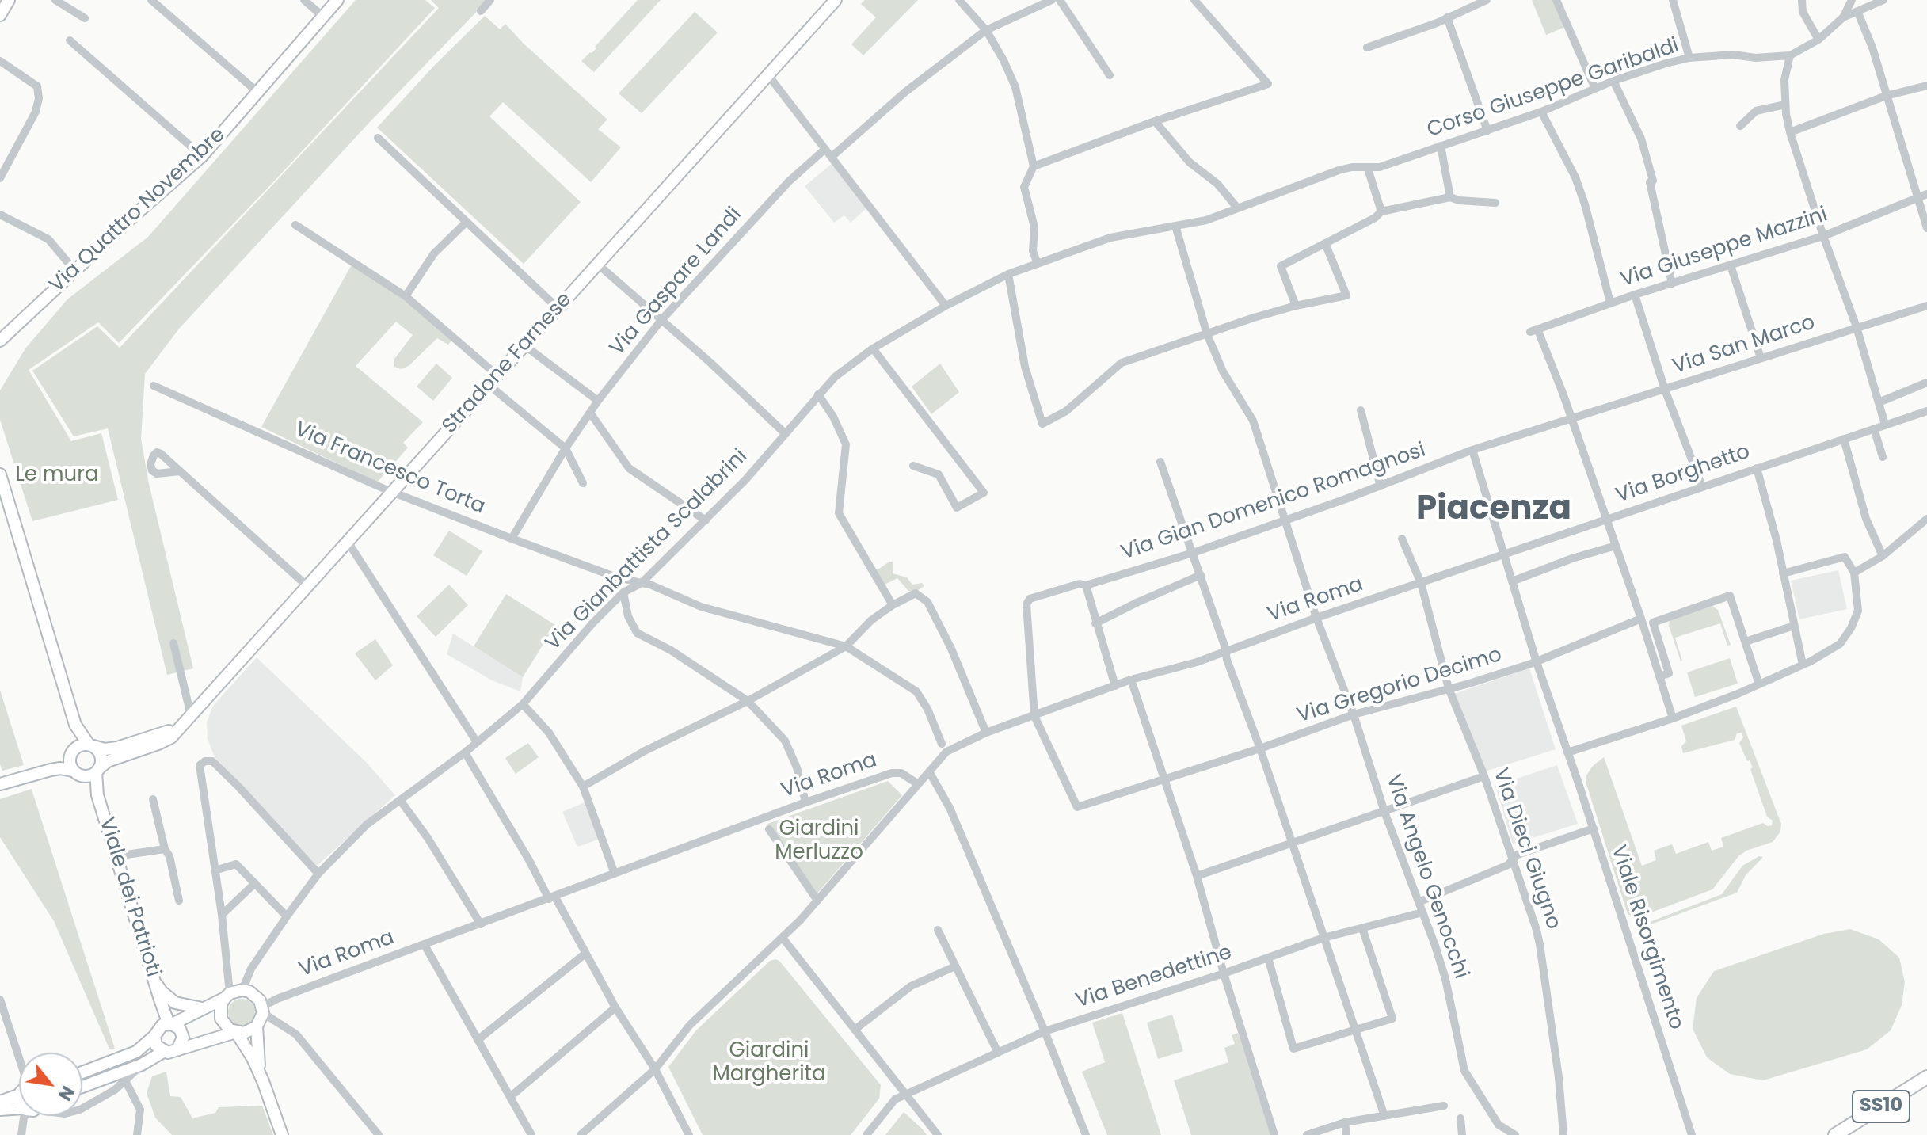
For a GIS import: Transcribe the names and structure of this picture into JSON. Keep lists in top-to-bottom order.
{
  "streets": {
    "main road": [
      "Via Quattro Novembre",
      "Stradone Farnese",
      "Viale dei Patrioti",
      "SS10"
    ],
    "street": [
      "Corso Giuseppe Garibaldi",
      "Via Giuseppe Mazzini",
      "Via Gaspare Landi",
      "Via San Marco",
      "Via Francesco Torta",
      "Via Borghetto",
      "Via Gian Domenico Romagnosi",
      "Via Gianbattista Scalabrini",
      "Via Roma",
      "Via Gregorio Decimo",
      "Via Dieci Giugno",
      "Via Angelo Genocchi",
      "Viale Risorgimento",
      "Via Benedettine"
    ]
  },
  "crossings": [
    ["Corso Giuseppe Garibaldi", "Via Gianbattista Scalabrini"],
    ["Corso Giuseppe Garibaldi", "Via Angelo Genocchi"],
    ["Via Giuseppe Mazzini", "Via San Marco"],
    ["Via Gaspare Landi", "Via Francesco Torta"],
    ["Via San Marco", "Via Gian Domenico Romagnosi"],
    ["Via San Marco", "Viale Risorgimento"],
    ["Stradone Farnese", "Via Francesco Torta"],
    ["Stradone Farnese", "Viale dei Patrioti"],
    ["Via Francesco Torta", "Via Gianbattista Scalabrini"],
    ["Via Borghetto", "Via Roma"],
    ["Via Borghetto", "Viale Risorgimento"],
    ["Via Gian Domenico Romagnosi", "Via Roma"],
    ["Via Gian Domenico Romagnosi", "Via Gregorio Decimo"],
    ["Via Gian Domenico Romagnosi", "Via Angelo Genocchi"],
    ["Via Gian Domenico Romagnosi", "Viale Risorgimento"],
    ["Via Gianbattista Scalabrini", "Via Roma"],
    ["Via Gianbattista Scalabrini", "Via Angelo Genocchi"],
    ["Via Roma", "Via Gregorio Decimo"],
    ["Via Roma", "Via Dieci Giugno"],
    ["Via Roma", "Via Angelo Genocchi"],
    ["Via Roma", "Viale Risorgimento"],
    ["Via Gregorio Decimo", "Via Dieci Giugno"],
    ["Via Gregorio Decimo", "Via Angelo Genocchi"],
    ["Via Gregorio Decimo", "Viale Risorgimento"],
    ["Via Angelo Genocchi", "Via Benedettine"]
  ],
  "districts": ["Piacenza"],
  "parks": ["Le mura", "Giardini Merluzzo", "Giardini Margherita"],
  "north": "bottom right"
}
